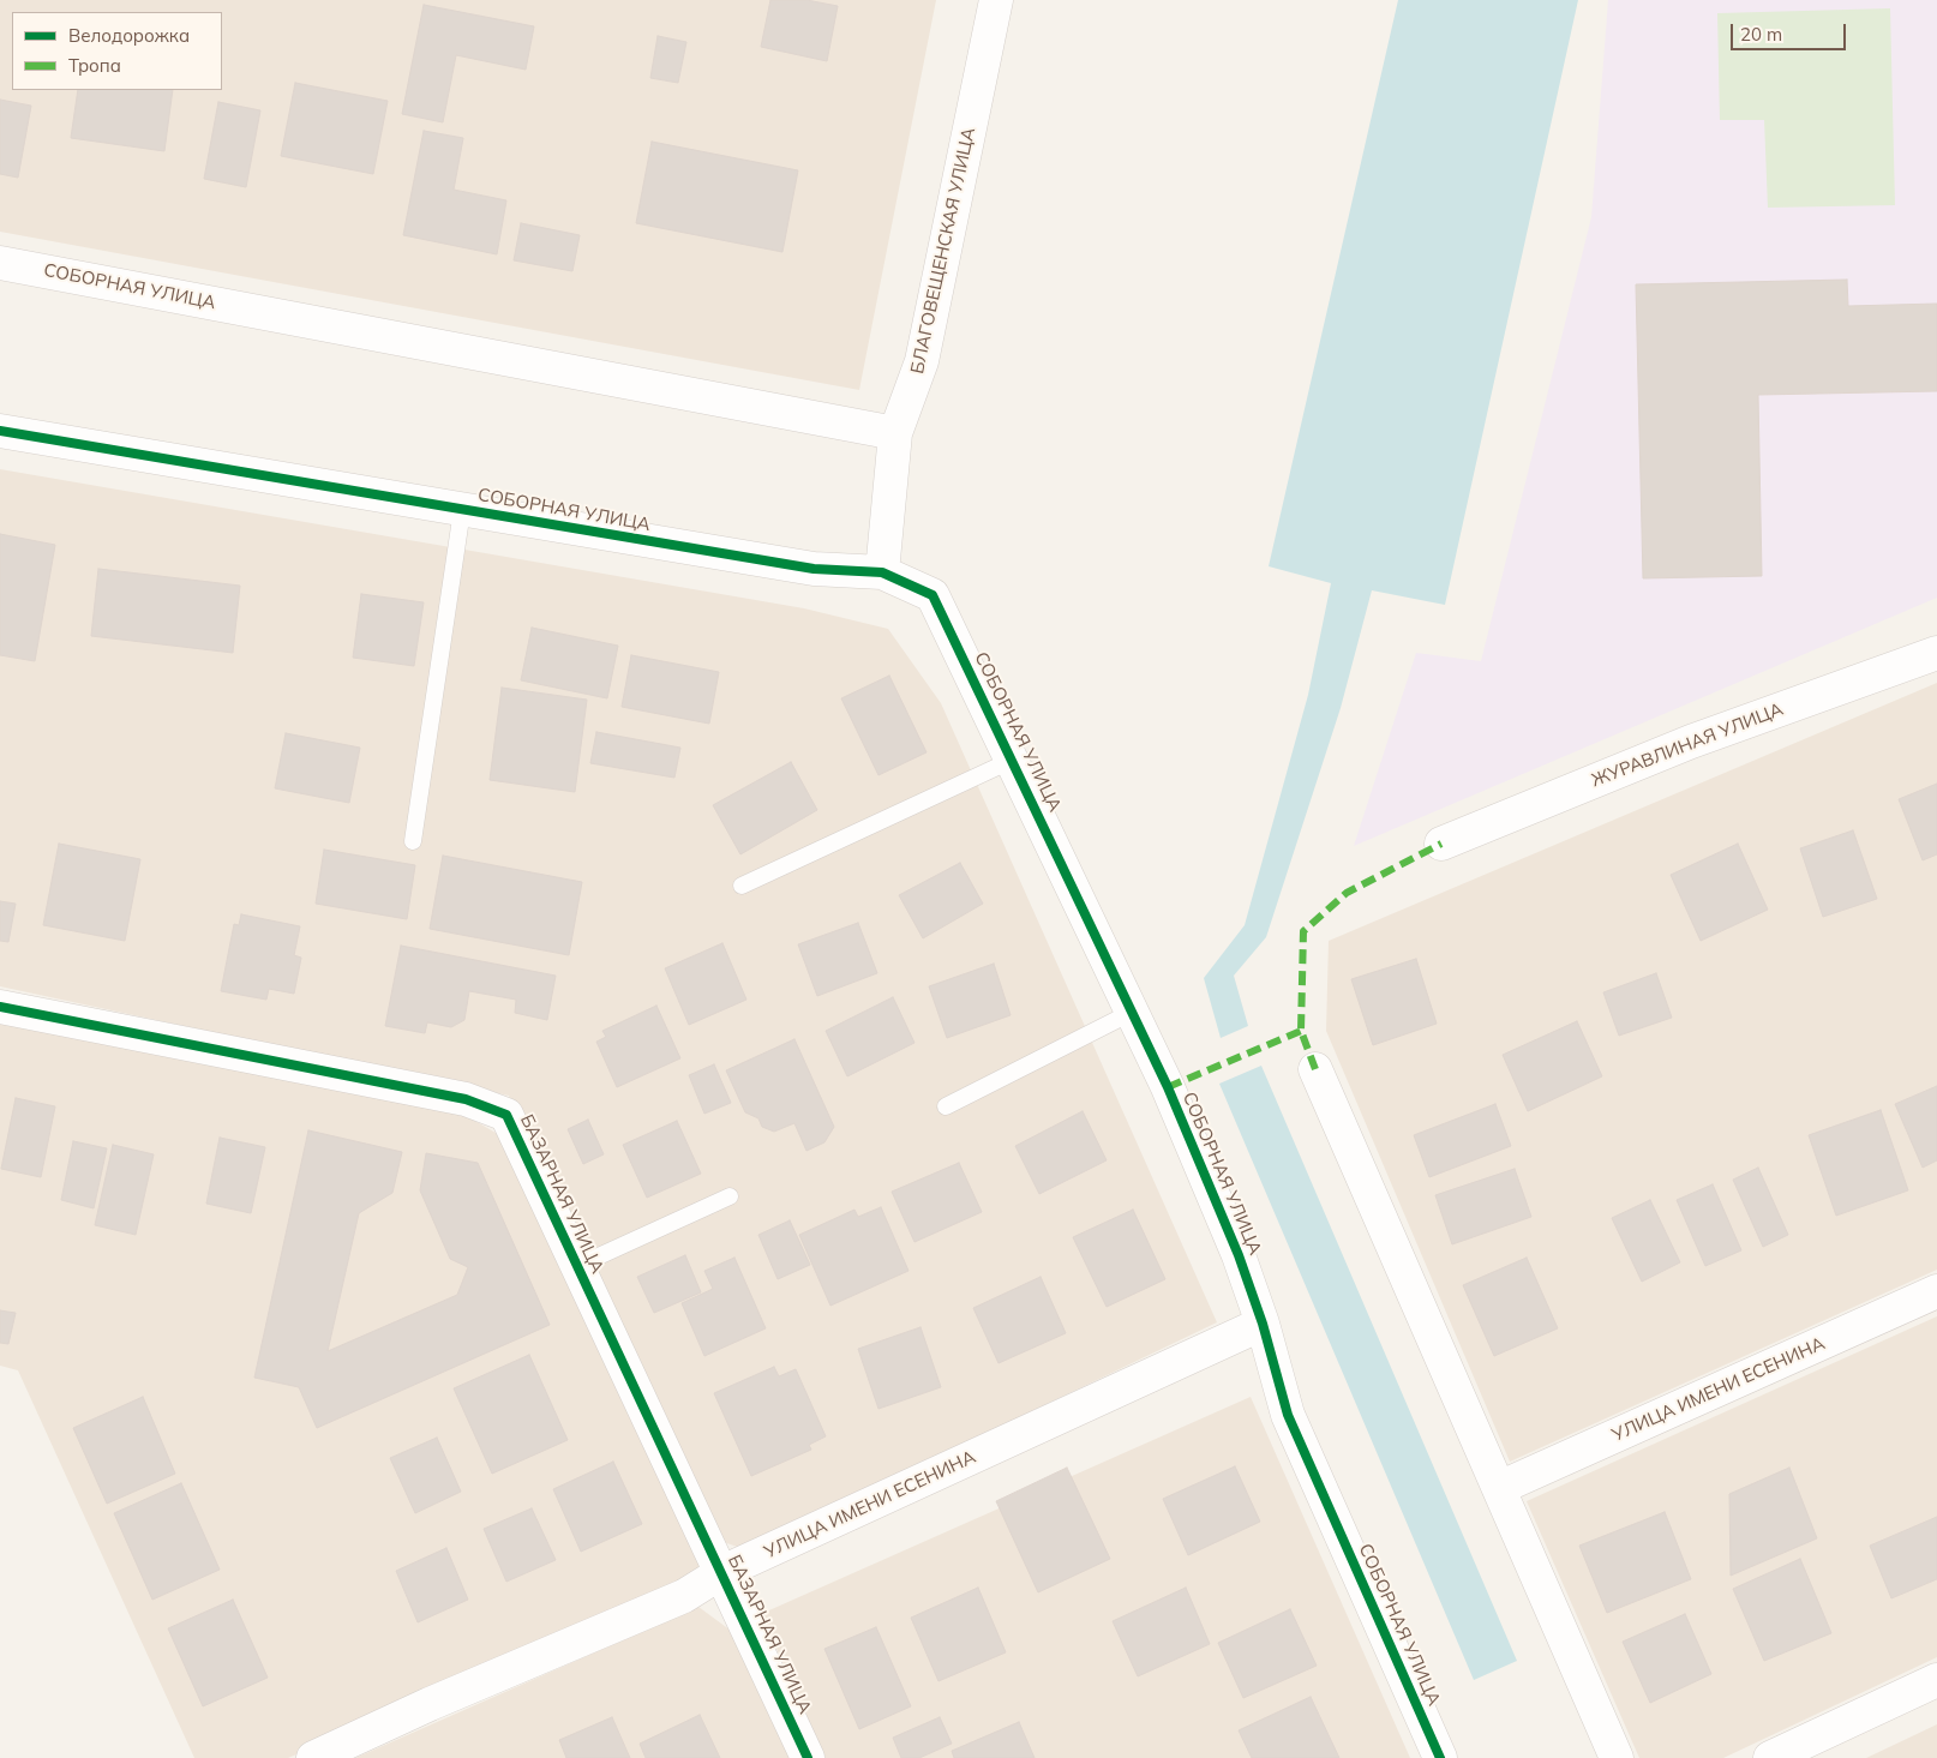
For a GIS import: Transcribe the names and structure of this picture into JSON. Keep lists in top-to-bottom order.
{
  "streets": {
    "street": [
      "БЛАГОВЕЩЕНСКАЯ УЛИЦА",
      "СОБОРНАЯ УЛИЦА",
      "ЖУРАВЛИНАЯ УЛИЦА",
      "БАЗАРНАЯ УЛИЦА",
      "УЛИЦА ИМЕНИ ЕСЕНИНА"
    ]
  },
  "crossings": [
    ["БЛАГОВЕЩЕНСКАЯ УЛИЦА", "СОБОРНАЯ УЛИЦА"],
    ["СОБОРНАЯ УЛИЦА", "УЛИЦА ИМЕНИ ЕСЕНИНА"],
    ["БАЗАРНАЯ УЛИЦА", "УЛИЦА ИМЕНИ ЕСЕНИНА"]
  ],
  "legend": ["Велодорожка", "Тропа"],
  "scale_bar": "20 m"
}
